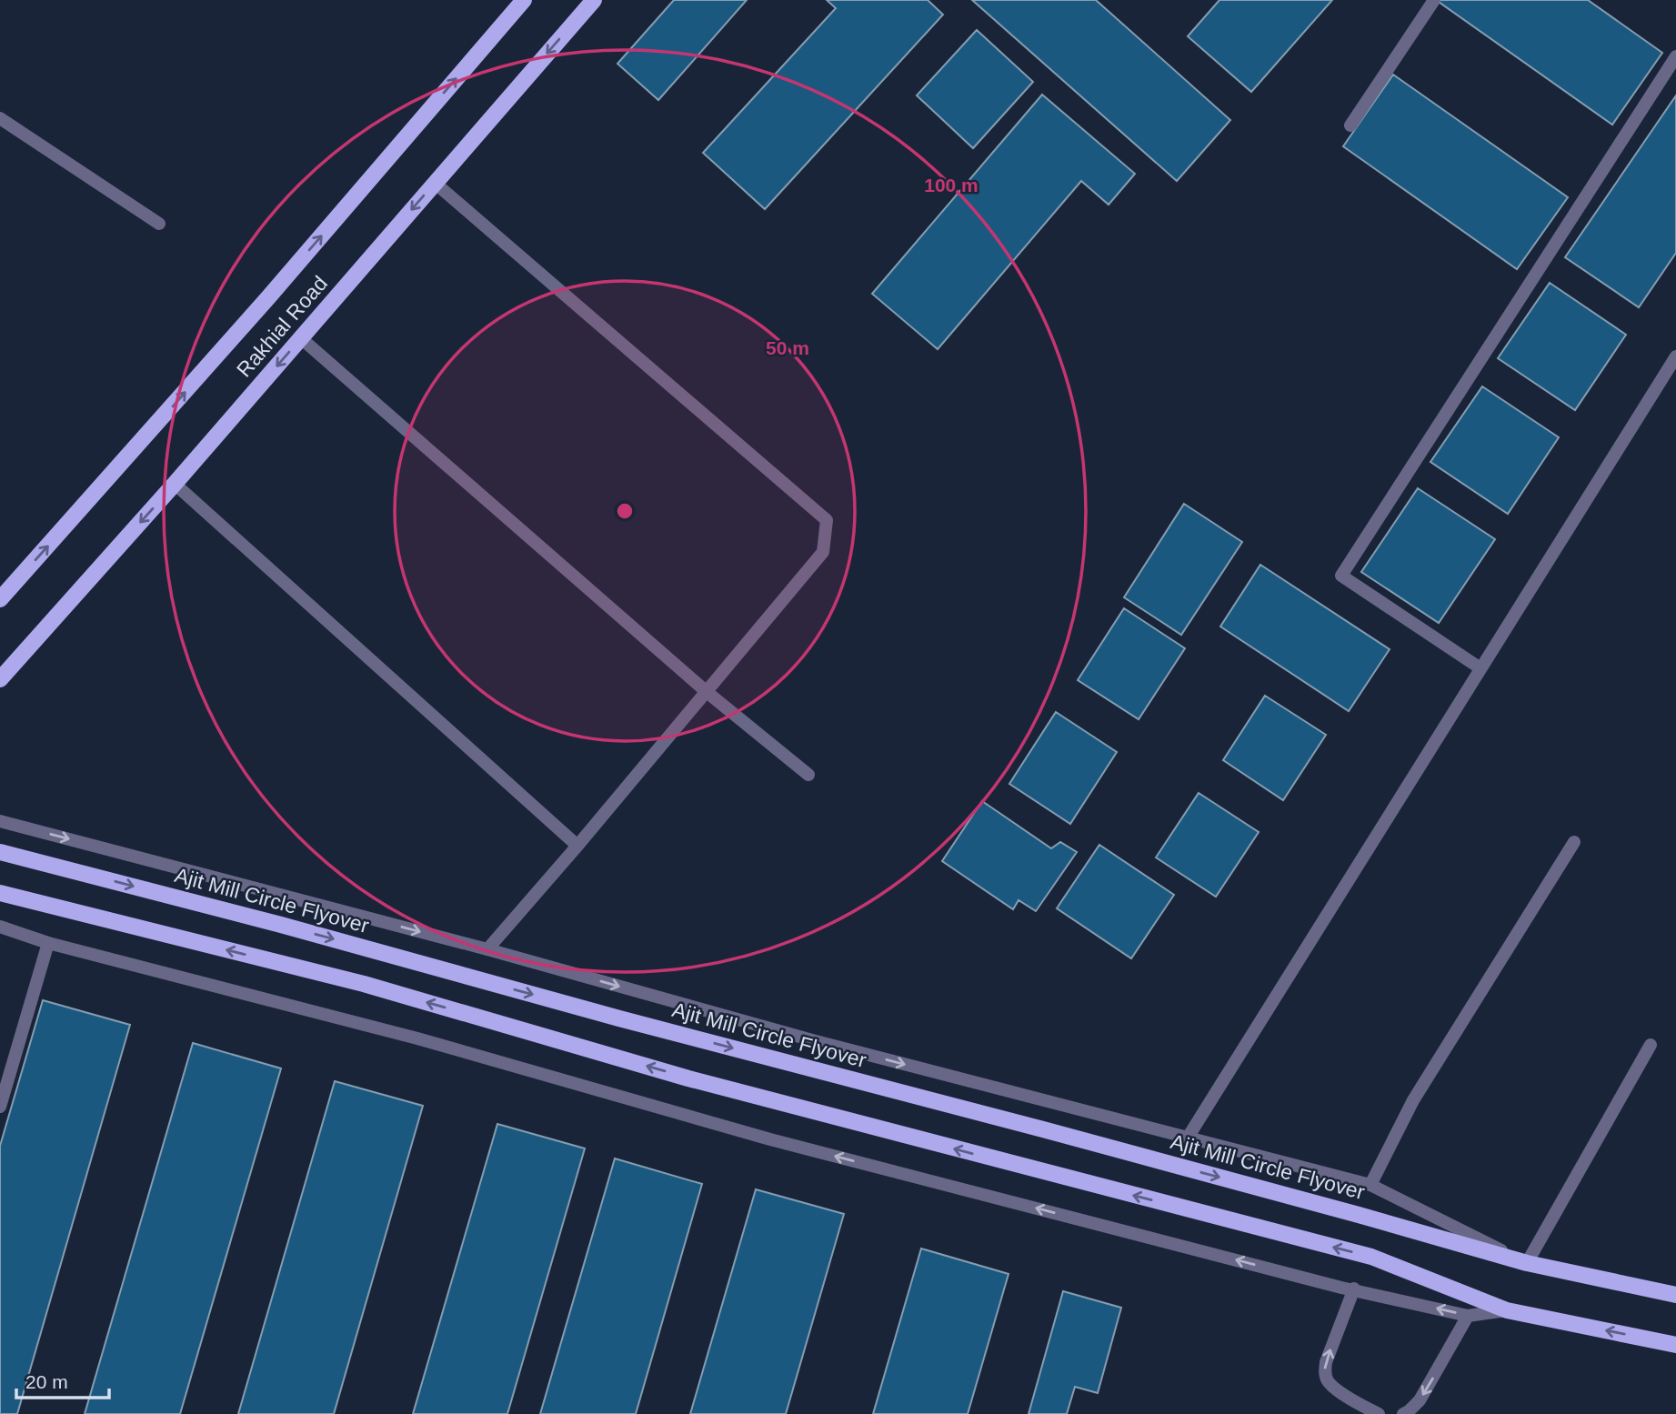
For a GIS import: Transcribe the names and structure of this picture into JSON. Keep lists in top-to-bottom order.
{
  "streets": {
    "main road": ["Rakhial Road", "Ajit Mill Circle Flyover"]
  },
  "scale_bar": "20 m",
  "rings": ["100 m", "50 m"]
}
